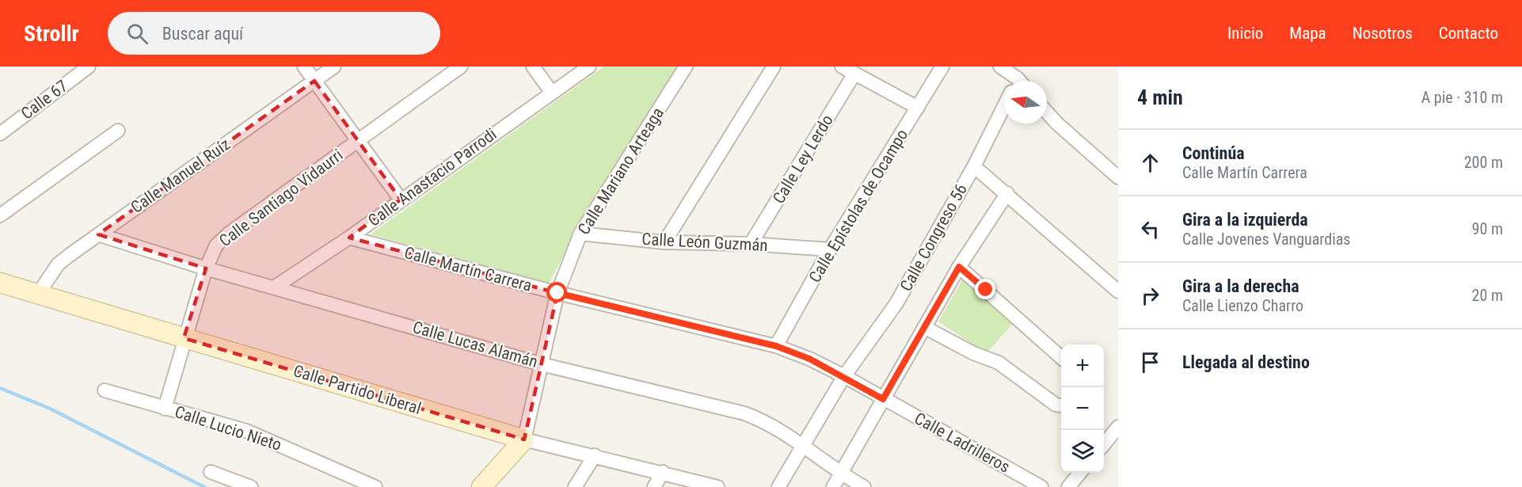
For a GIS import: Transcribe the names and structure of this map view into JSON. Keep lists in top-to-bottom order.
{
  "streets": {
    "street": [
      "Calle 67",
      "Calle Ley Lerdo",
      "Calle Mariano Arteaga",
      "Calle Manuel Ruíz",
      "Calle Anastacio Parrodi",
      "Calle Santiago Vidaurri",
      "Calle Epístolas de Ocampo",
      "Calle Congreso 56",
      "Calle León Guzmán",
      "Calle Martín Carrera",
      "Calle Lucas Alamán",
      "Calle Partido Liberal",
      "Calle Lucio Nieto",
      "Calle Ladrilleros"
    ]
  },
  "crossings": [
    ["Calle Ley Lerdo", "Calle León Guzmán"],
    ["Calle Mariano Arteaga", "Calle León Guzmán"],
    ["Calle Mariano Arteaga", "Calle Martín Carrera"],
    ["Calle Mariano Arteaga", "Calle Lucas Alamán"],
    ["Calle Mariano Arteaga", "Calle Partido Liberal"],
    ["Calle Manuel Ruíz", "Calle Lucas Alamán"],
    ["Calle Manuel Ruíz", "Calle Partido Liberal"],
    ["Calle Anastacio Parrodi", "Calle Martín Carrera"],
    ["Calle Anastacio Parrodi", "Calle Lucas Alamán"],
    ["Calle Santiago Vidaurri", "Calle Lucas Alamán"],
    ["Calle Santiago Vidaurri", "Calle Partido Liberal"],
    ["Calle Santiago Vidaurri", "Calle Lucio Nieto"],
    ["Calle Epístolas de Ocampo", "Calle León Guzmán"],
    ["Calle Epístolas de Ocampo", "Calle Martín Carrera"],
    ["Calle Congreso 56", "Calle Martín Carrera"],
    ["Calle Congreso 56", "Calle Lucas Alamán"],
    ["Calle Martín Carrera", "Calle Ladrilleros"]
  ],
  "north": "left",
  "page": {
    "header": "Strollr",
    "search": "Buscar aquí",
    "nav": [
      "Inicio",
      "Mapa",
      "Nosotros",
      "Contacto"
    ],
    "heading": ["4 min", "A pie · 310 m"],
    "list": [
      ["Continúa", "Calle Martín Carrera", "200 m"],
      ["Gira a la izquierda", "Calle Jovenes Vanguardias", "90 m"],
      ["Gira a la derecha", "Calle Lienzo Charro", "20 m"],
      "Llegada al destino"
    ],
    "map_buttons": ["+", "−"]
  }
}
